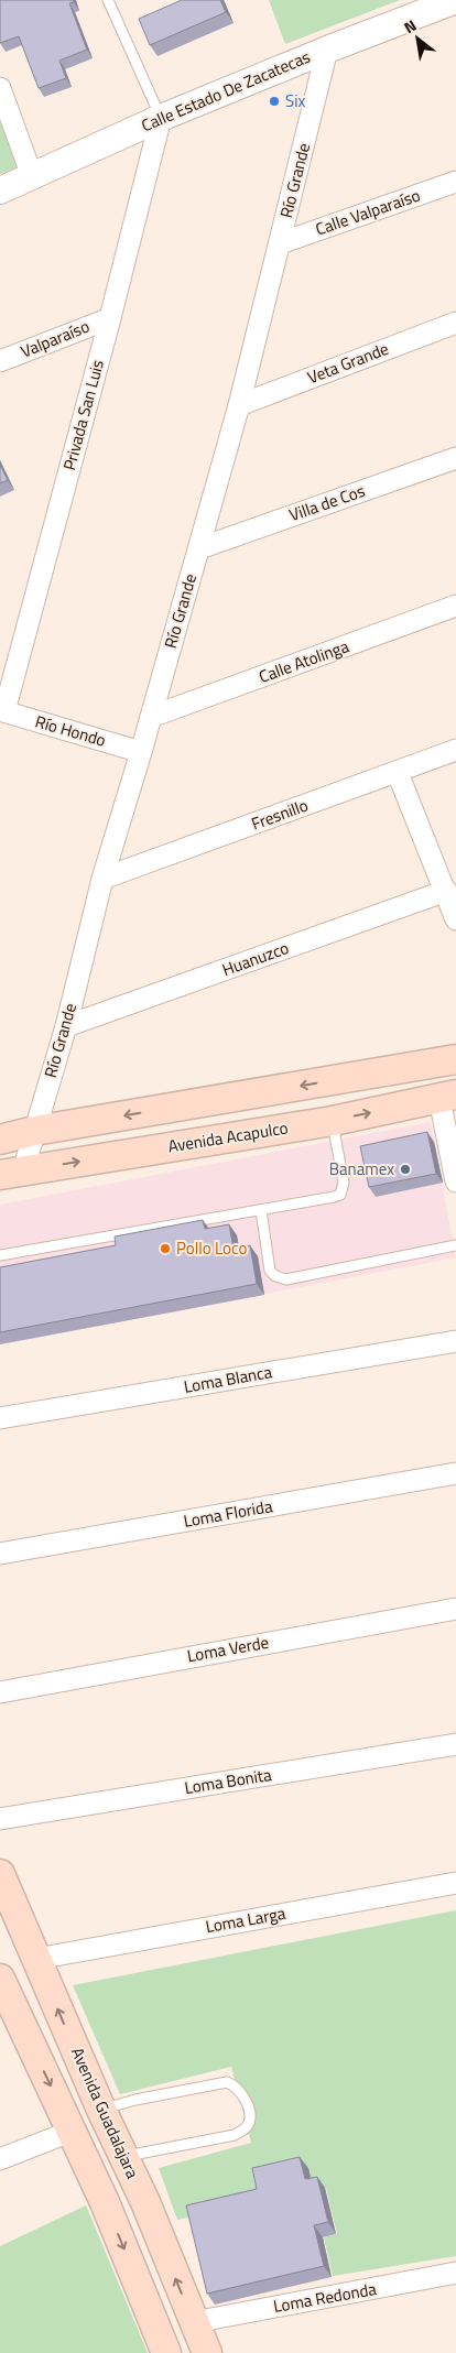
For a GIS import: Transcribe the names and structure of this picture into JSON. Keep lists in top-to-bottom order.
{
  "streets": {
    "main road": ["Avenida Acapulco", "Avenida Guadalajara"],
    "street": [
      "Calle Estado De Zacatecas",
      "Río Grande",
      "Calle Valparaíso",
      "Valparaíso",
      "Veta Grande",
      "Privada San Luis",
      "Villa de Cos",
      "Calle Atolinga",
      "Río Hondo",
      "Fresnillo",
      "Huanuzco",
      "Loma Blanca",
      "Loma Florida",
      "Loma Verde",
      "Loma Bonita",
      "Loma Larga",
      "Loma Redonda"
    ]
  },
  "crossings": [
    ["Calle Estado De Zacatecas", "Río Grande"],
    ["Calle Estado De Zacatecas", "Privada San Luis"],
    ["Río Grande", "Calle Valparaíso"],
    ["Río Grande", "Veta Grande"],
    ["Río Grande", "Villa de Cos"],
    ["Río Grande", "Calle Atolinga"],
    ["Río Grande", "Río Hondo"],
    ["Río Grande", "Fresnillo"],
    ["Río Grande", "Huanuzco"],
    ["Río Grande", "Avenida Acapulco"],
    ["Valparaíso", "Privada San Luis"],
    ["Privada San Luis", "Río Hondo"],
    ["Loma Larga", "Avenida Guadalajara"],
    ["Avenida Guadalajara", "Loma Redonda"]
  ],
  "places": ["Six", "Banamex", "Pollo Loco"],
  "north": "top left"
}
